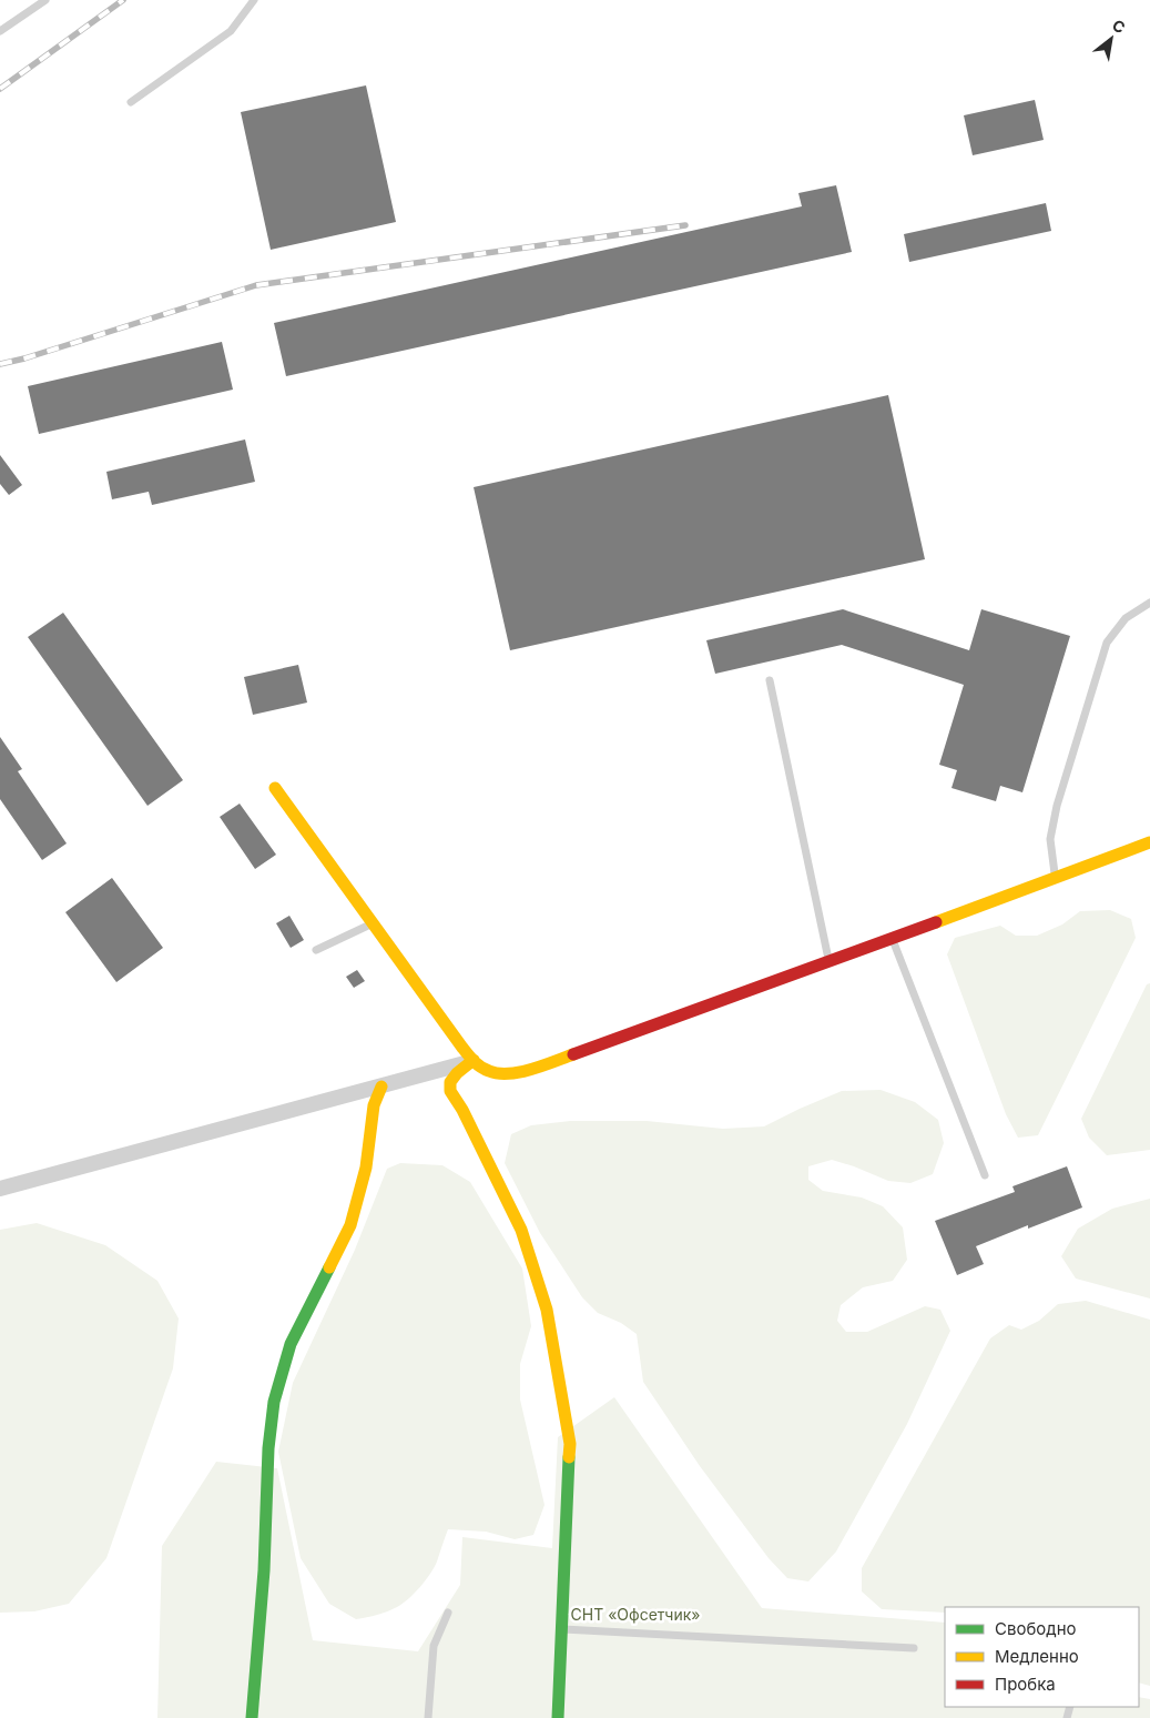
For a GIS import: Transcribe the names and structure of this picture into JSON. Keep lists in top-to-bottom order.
{
  "parks": ["СНТ «Офсетчик»"],
  "legend": ["Свободно", "Медленно", "Пробка"],
  "north": "top right"
}
